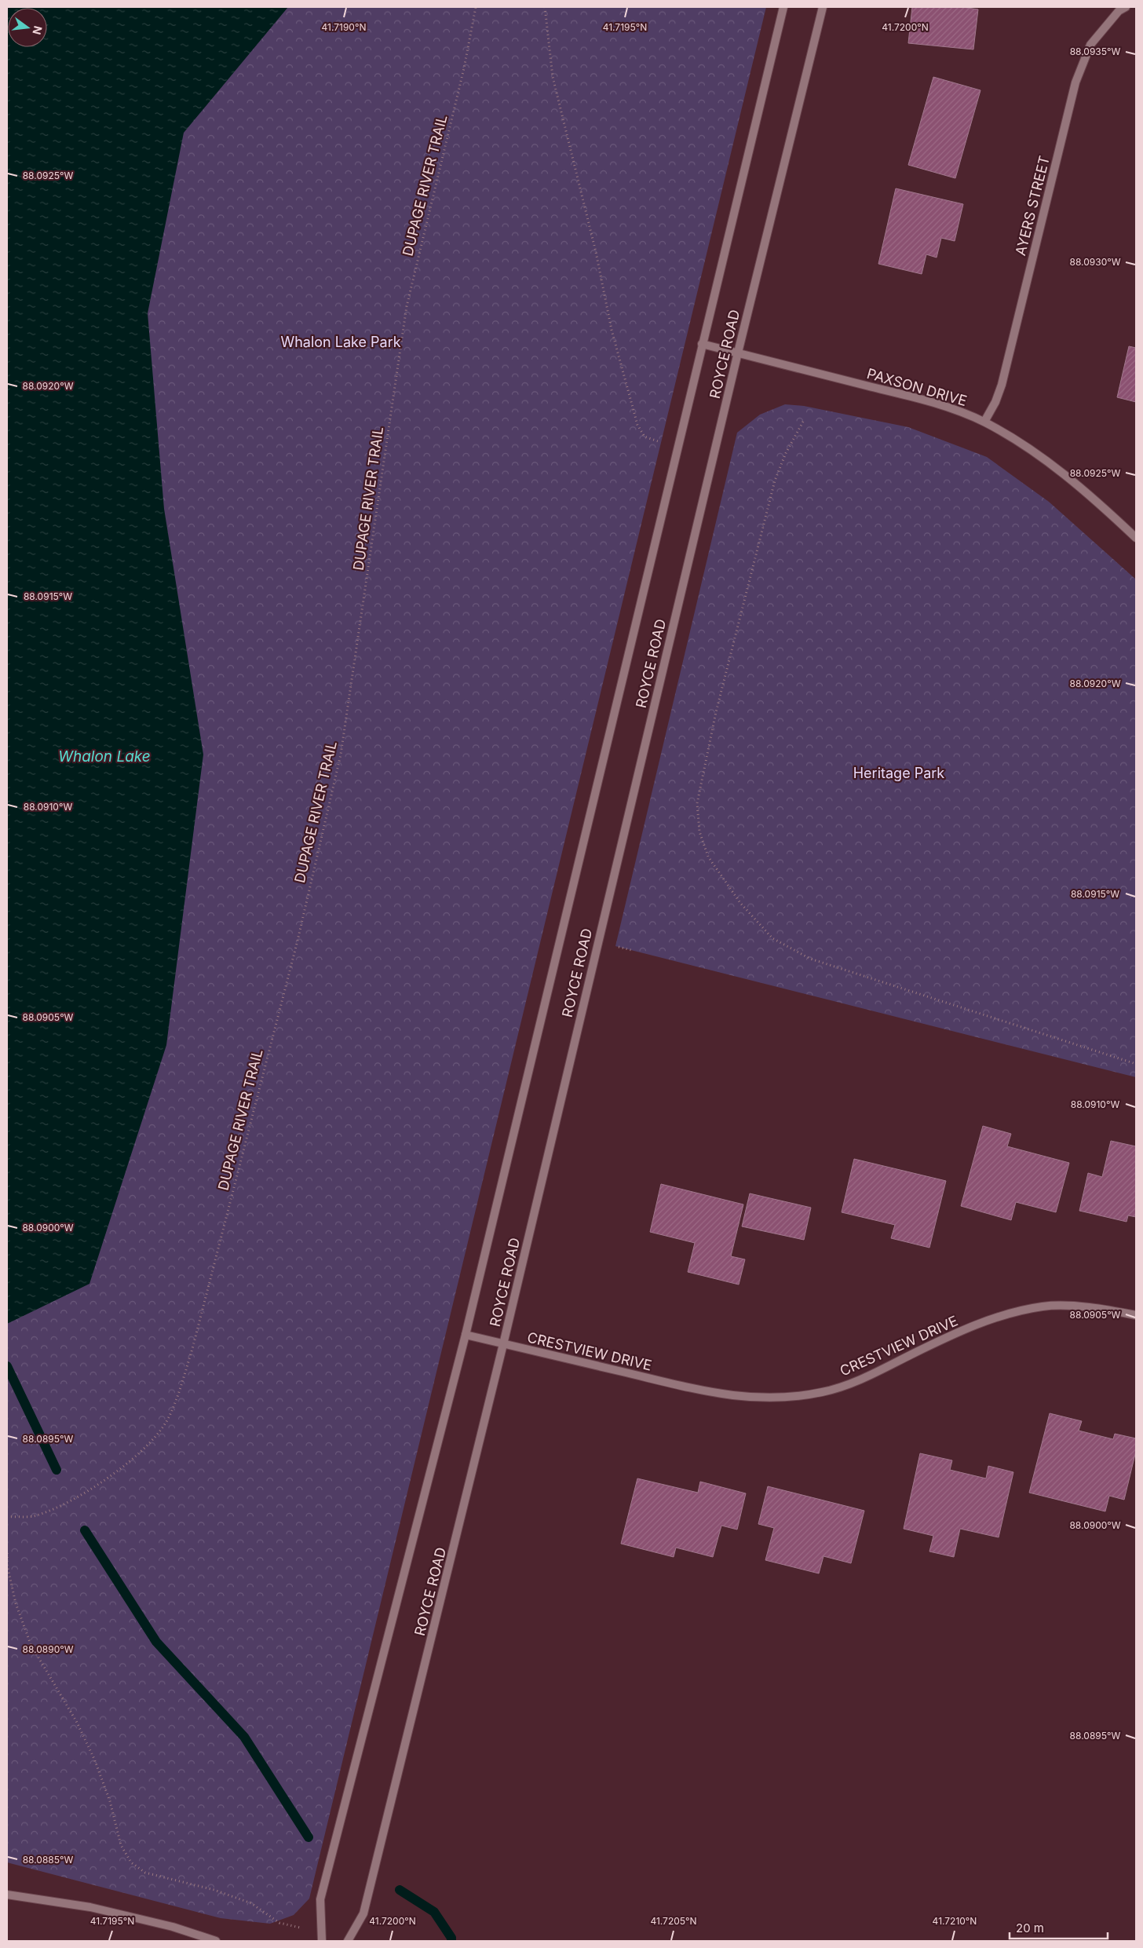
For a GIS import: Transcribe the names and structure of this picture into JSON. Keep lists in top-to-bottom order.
{
  "streets": {
    "street": [
      "AYERS STREET",
      "ROYCE ROAD",
      "PAXSON DRIVE",
      "CRESTVIEW DRIVE"
    ],
    "path": ["DUPAGE RIVER TRAIL"]
  },
  "crossings": [
    ["AYERS STREET", "PAXSON DRIVE"],
    ["ROYCE ROAD", "PAXSON DRIVE"],
    ["ROYCE ROAD", "CRESTVIEW DRIVE"]
  ],
  "water": ["Whalon Lake"],
  "parks": ["Whalon Lake Park", "Heritage Park"],
  "scale_bar": "20 m",
  "north": "right",
  "coordinates": [
    "41.7190°N",
    "41.7195°N",
    "41.7200°N",
    "88.0935°W",
    "88.0925°W",
    "88.0930°W",
    "88.0920°W",
    "88.0915°W",
    "88.0910°W",
    "88.0905°W",
    "88.0900°W",
    "88.0895°W",
    "88.0890°W",
    "88.0885°W",
    "41.7205°N",
    "41.7210°N"
  ]
}
